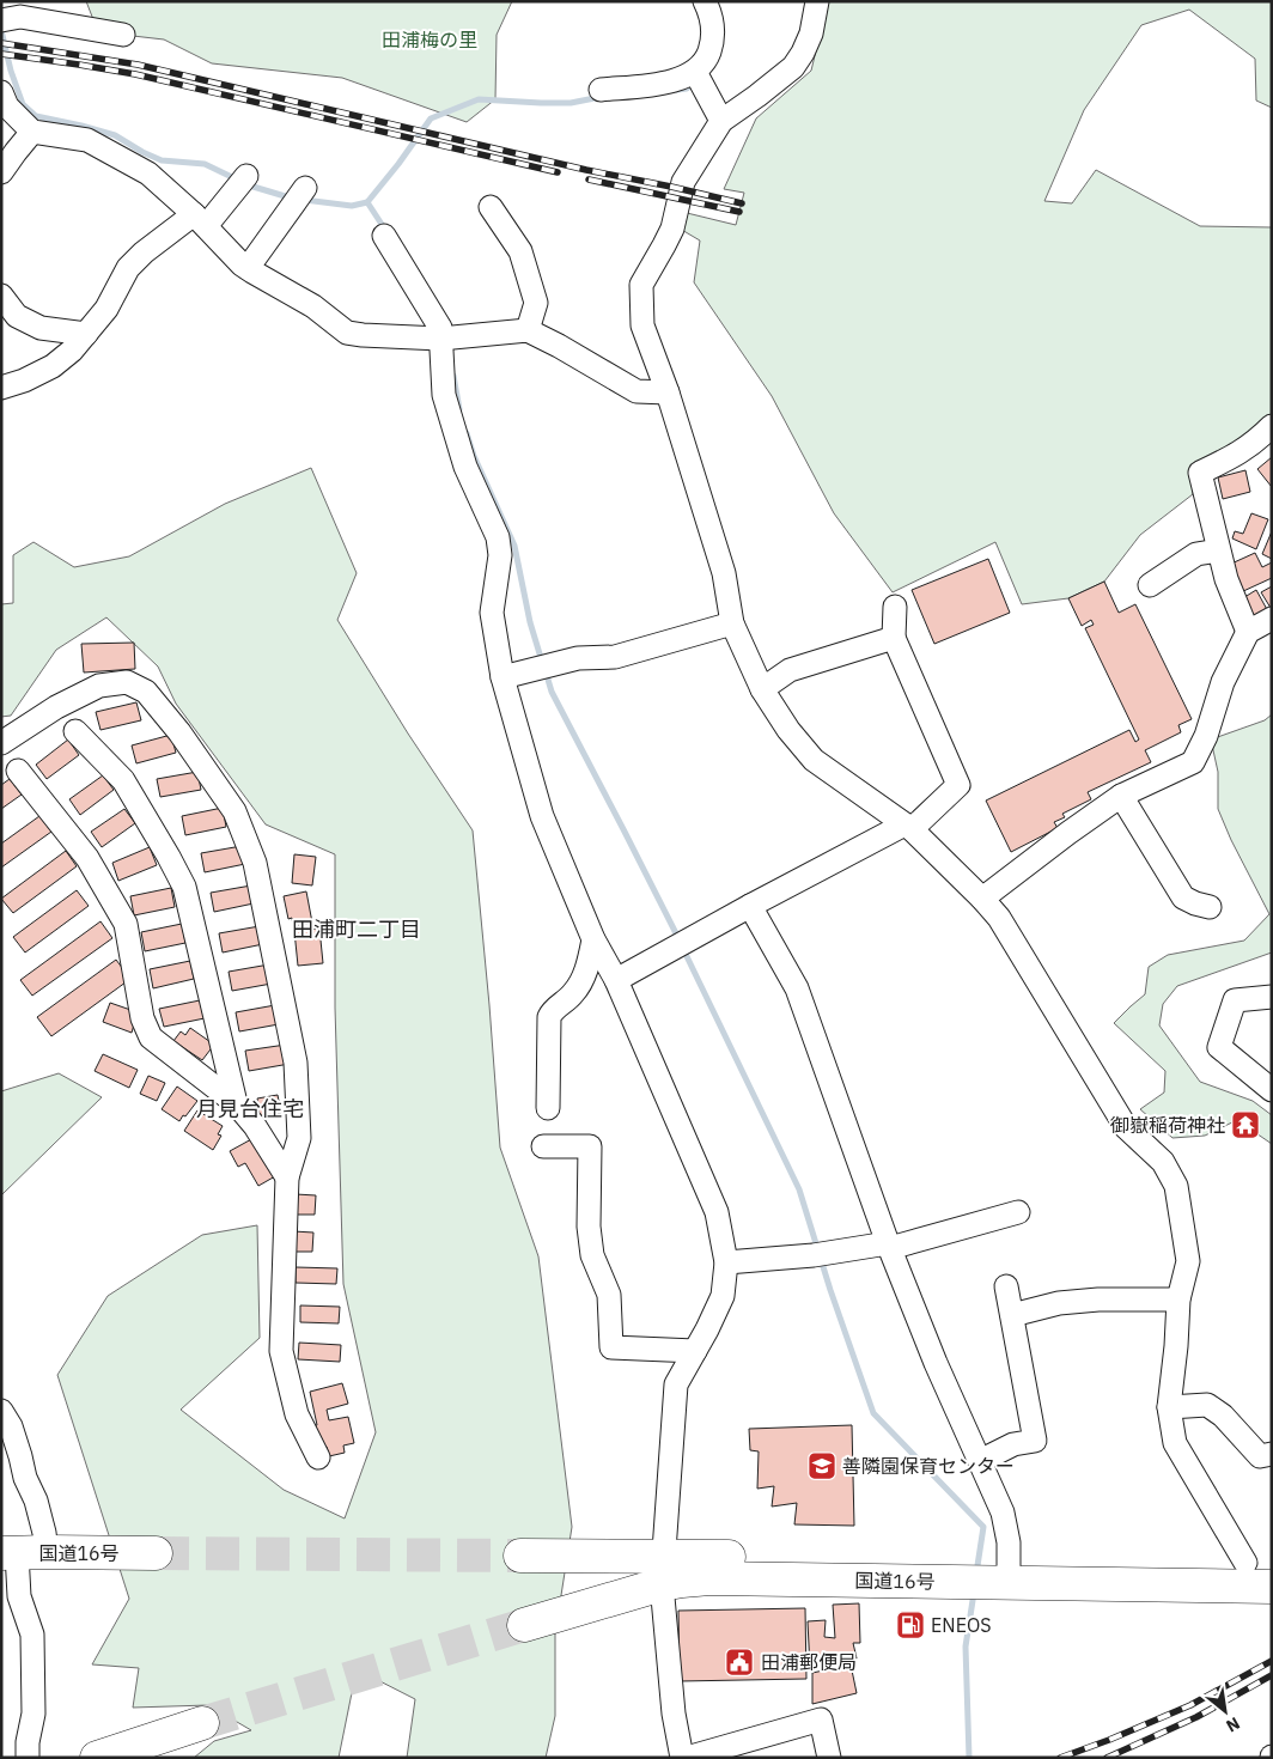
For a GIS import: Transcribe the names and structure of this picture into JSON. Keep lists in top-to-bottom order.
{
  "streets": {
    "highway": ["国道16号"]
  },
  "districts": ["田浦町二丁目", "月見台住宅"],
  "parks": ["田浦梅の里"],
  "places": {
    "temple": ["御嶽稲荷神社"],
    "school or university": ["善隣園保育センター"],
    "fuel station": ["ENEOS"],
    "public building": ["田浦郵便局"]
  },
  "north": "bottom right"
}
